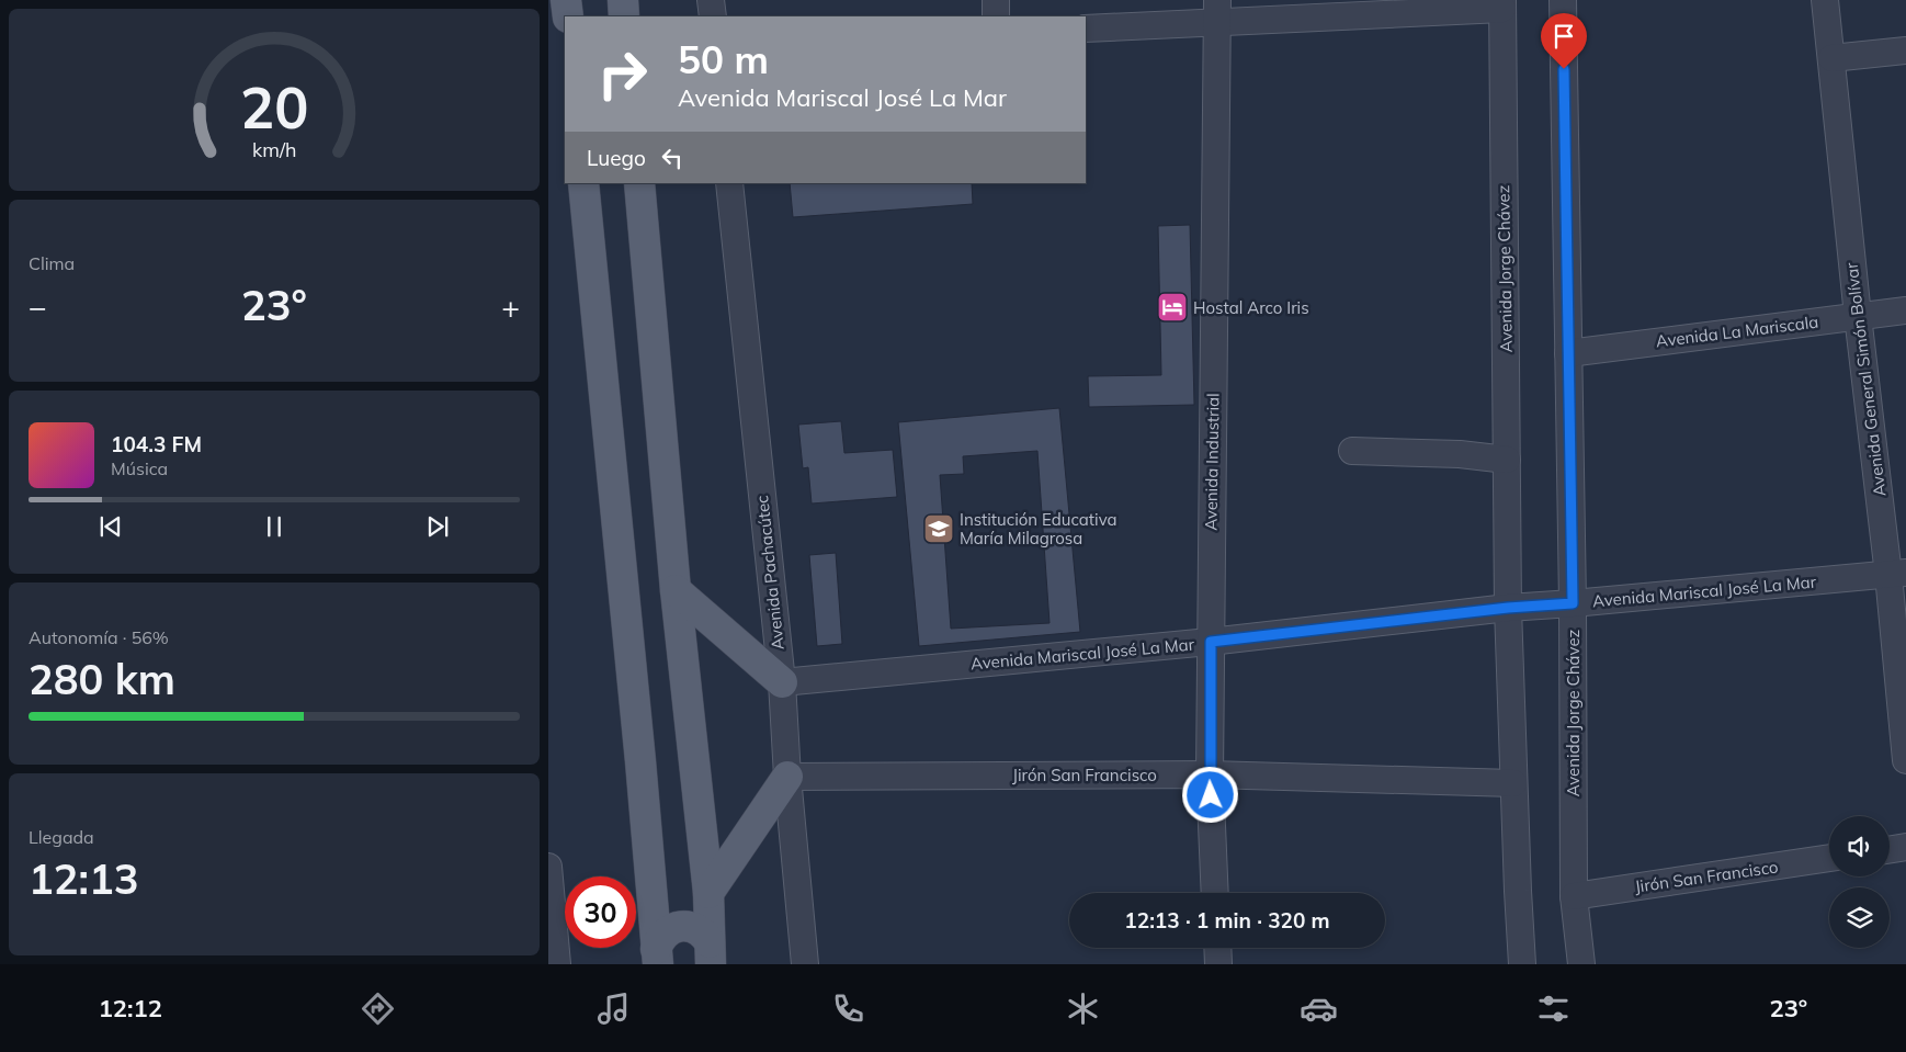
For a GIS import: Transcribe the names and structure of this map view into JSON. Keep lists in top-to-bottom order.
{
  "streets": {
    "street": [
      "Avenida Jorge Chávez",
      "Avenida La Mariscala",
      "Avenida General Simón Bolívar",
      "Avenida Industrial",
      "Avenida Pachacútec",
      "Avenida Mariscal José La Mar",
      "Jirón San Francisco"
    ]
  },
  "crossings": [
    ["Avenida Jorge Chávez", "Avenida La Mariscala"],
    ["Avenida Jorge Chávez", "Avenida Mariscal José La Mar"],
    ["Avenida Jorge Chávez", "Jirón San Francisco"],
    ["Avenida La Mariscala", "Avenida General Simón Bolívar"],
    ["Avenida General Simón Bolívar", "Avenida Mariscal José La Mar"],
    ["Avenida Industrial", "Avenida Mariscal José La Mar"],
    ["Avenida Industrial", "Jirón San Francisco"],
    ["Avenida Pachacútec", "Avenida Mariscal José La Mar"],
    ["Avenida Pachacútec", "Jirón San Francisco"]
  ],
  "places": {
    "hotel": ["Hostal Arco Iris"],
    "school or university": ["Institución Educativa María Milagrosa"]
  },
  "page": {
    "turn": ["50 m", "Avenida Mariscal José La Mar"],
    "then": "Luego",
    "tile": [
      "Clima",
      ["Autonomía · 56%", "280 km"],
      ["Llegada", "12:13"]
    ],
    "heat": ["−", "23°", "+"],
    "song": ["104.3 FM", "Música"],
    "limit": "30",
    "trip": "12:13 · 1 min · 320 m",
    "tabs": ["12:12", "23°"],
    "gauge": ["20", "km/h"]
  }
}
